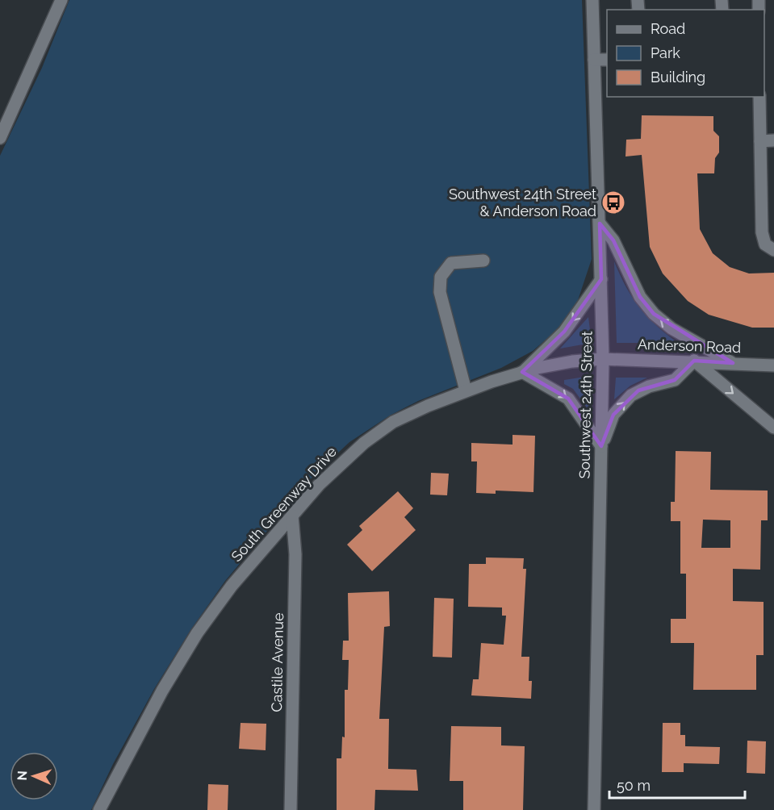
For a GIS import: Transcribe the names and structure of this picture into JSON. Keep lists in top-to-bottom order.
{
  "streets": {
    "street": [
      "Anderson Road",
      "Southwest 24th Street",
      "South Greenway Drive",
      "Castile Avenue"
    ]
  },
  "crossings": [
    ["Anderson Road", "Southwest 24th Street"],
    ["Anderson Road", "South Greenway Drive"],
    ["Southwest 24th Street", "South Greenway Drive"],
    ["South Greenway Drive", "Castile Avenue"]
  ],
  "places": {
    "bus stop": ["Southwest 24th Street & Anderson Road"]
  },
  "legend": ["Road", "Park", "Building"],
  "scale_bar": "50 m",
  "north": "left"
}
